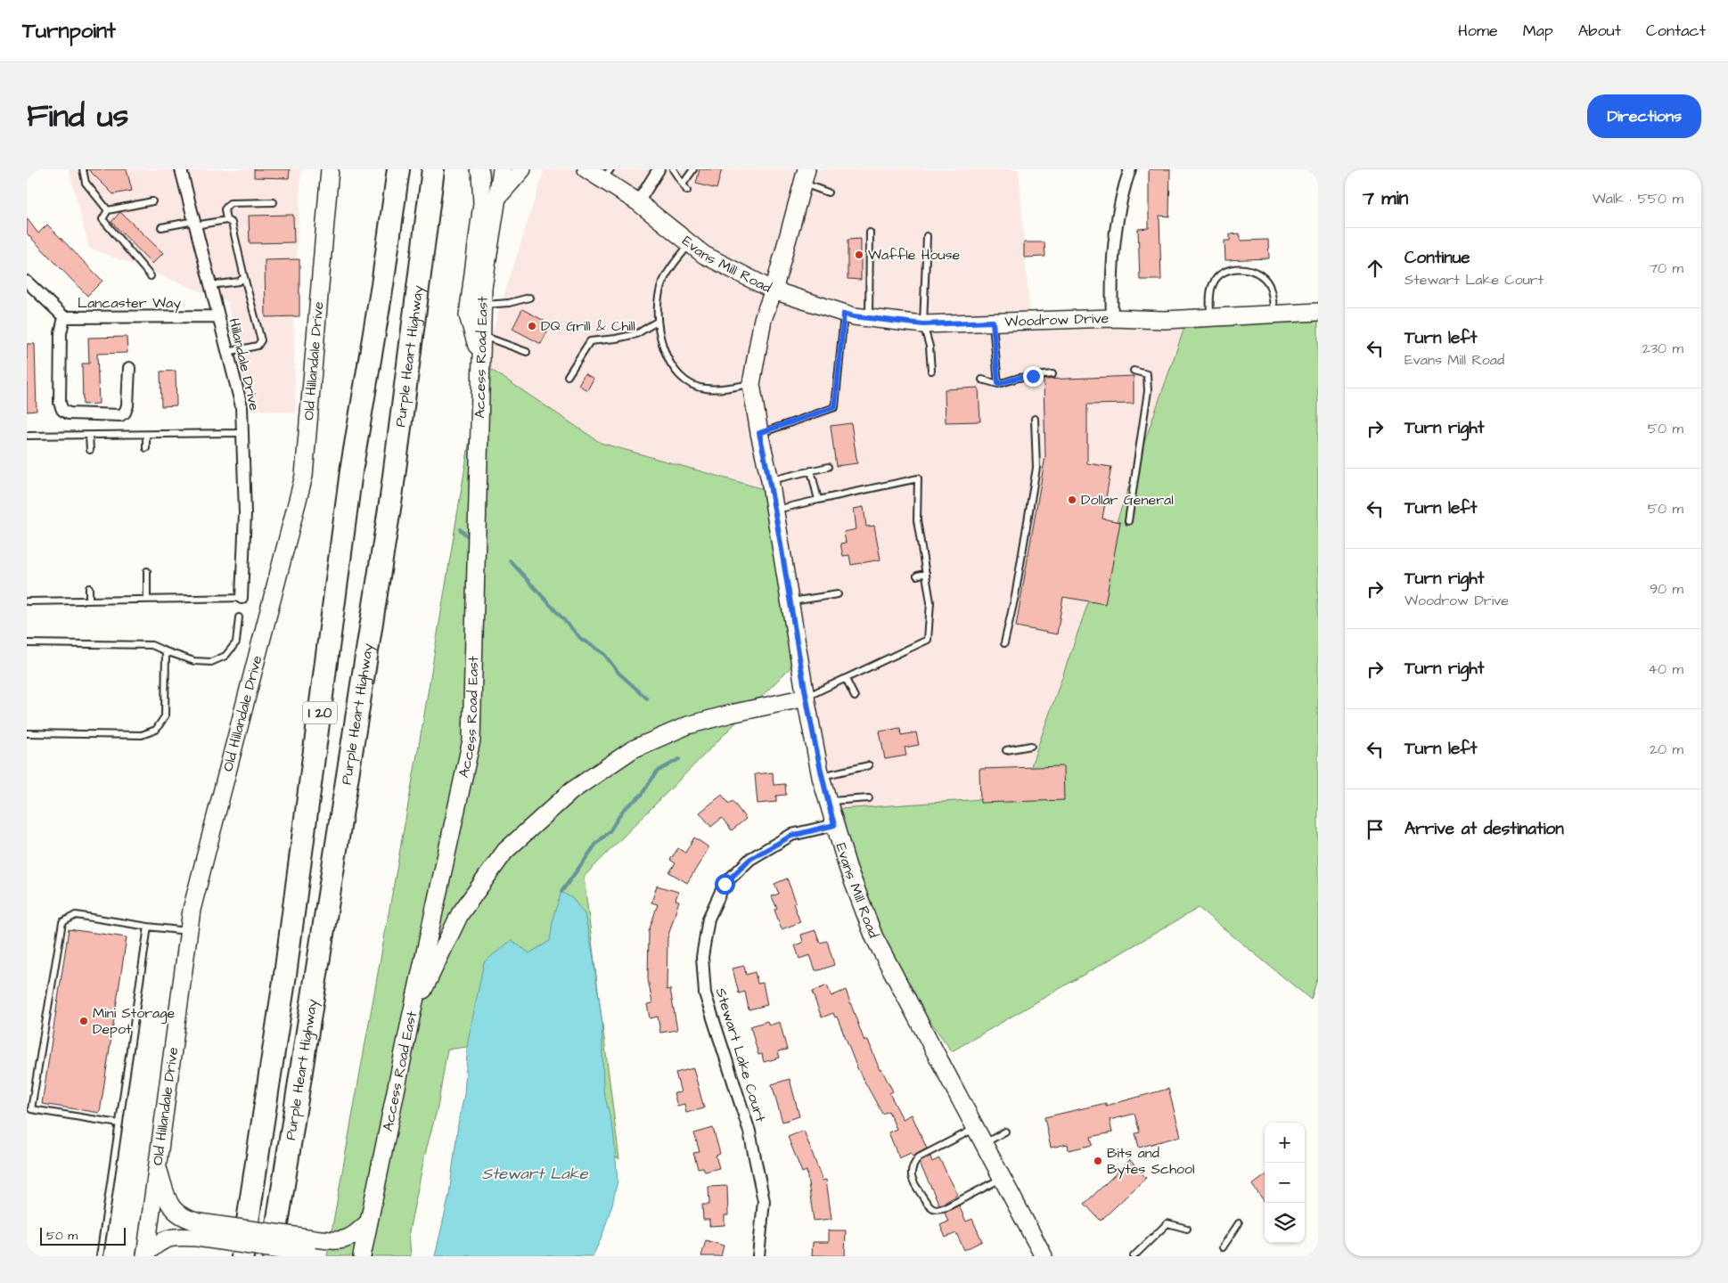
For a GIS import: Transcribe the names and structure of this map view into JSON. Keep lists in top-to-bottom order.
{
  "streets": {
    "highway": ["Purple Heart Highway", "I 20"],
    "main road": [
      "Evans Mill Road",
      "Woodrow Drive",
      "Access Road East",
      "Old Hillandale Drive"
    ],
    "street": ["Lancaster Way", "Hillandale Drive", "Stewart Lake Court"]
  },
  "crossings": [
    ["Evans Mill Road", "Woodrow Drive"],
    ["Evans Mill Road", "Stewart Lake Court"],
    ["Lancaster Way", "Hillandale Drive"]
  ],
  "water": ["Stewart Lake"],
  "places": [
    "Waffle House",
    "DQ Grill & Chill",
    "Dollar General",
    "Mini Storage Depot",
    "Bits and Bytes School"
  ],
  "scale_bar": "50 m",
  "page": {
    "header": "Turnpoint",
    "nav": [
      "Home",
      "Map",
      "About",
      "Contact"
    ],
    "title": "Find us",
    "buttons": "Directions",
    "heading": ["7 min", "Walk · 550 m"],
    "list": [
      ["Continue", "Stewart Lake Court", "70 m"],
      ["Turn left", "Evans Mill Road", "230 m"],
      ["Turn right", "50 m"],
      ["Turn left", "50 m"],
      ["Turn right", "Woodrow Drive", "90 m"],
      ["Turn right", "40 m"],
      ["Turn left", "20 m"],
      "Arrive at destination"
    ],
    "map_buttons": ["+", "−"],
    "scale": "50 m"
  }
}
